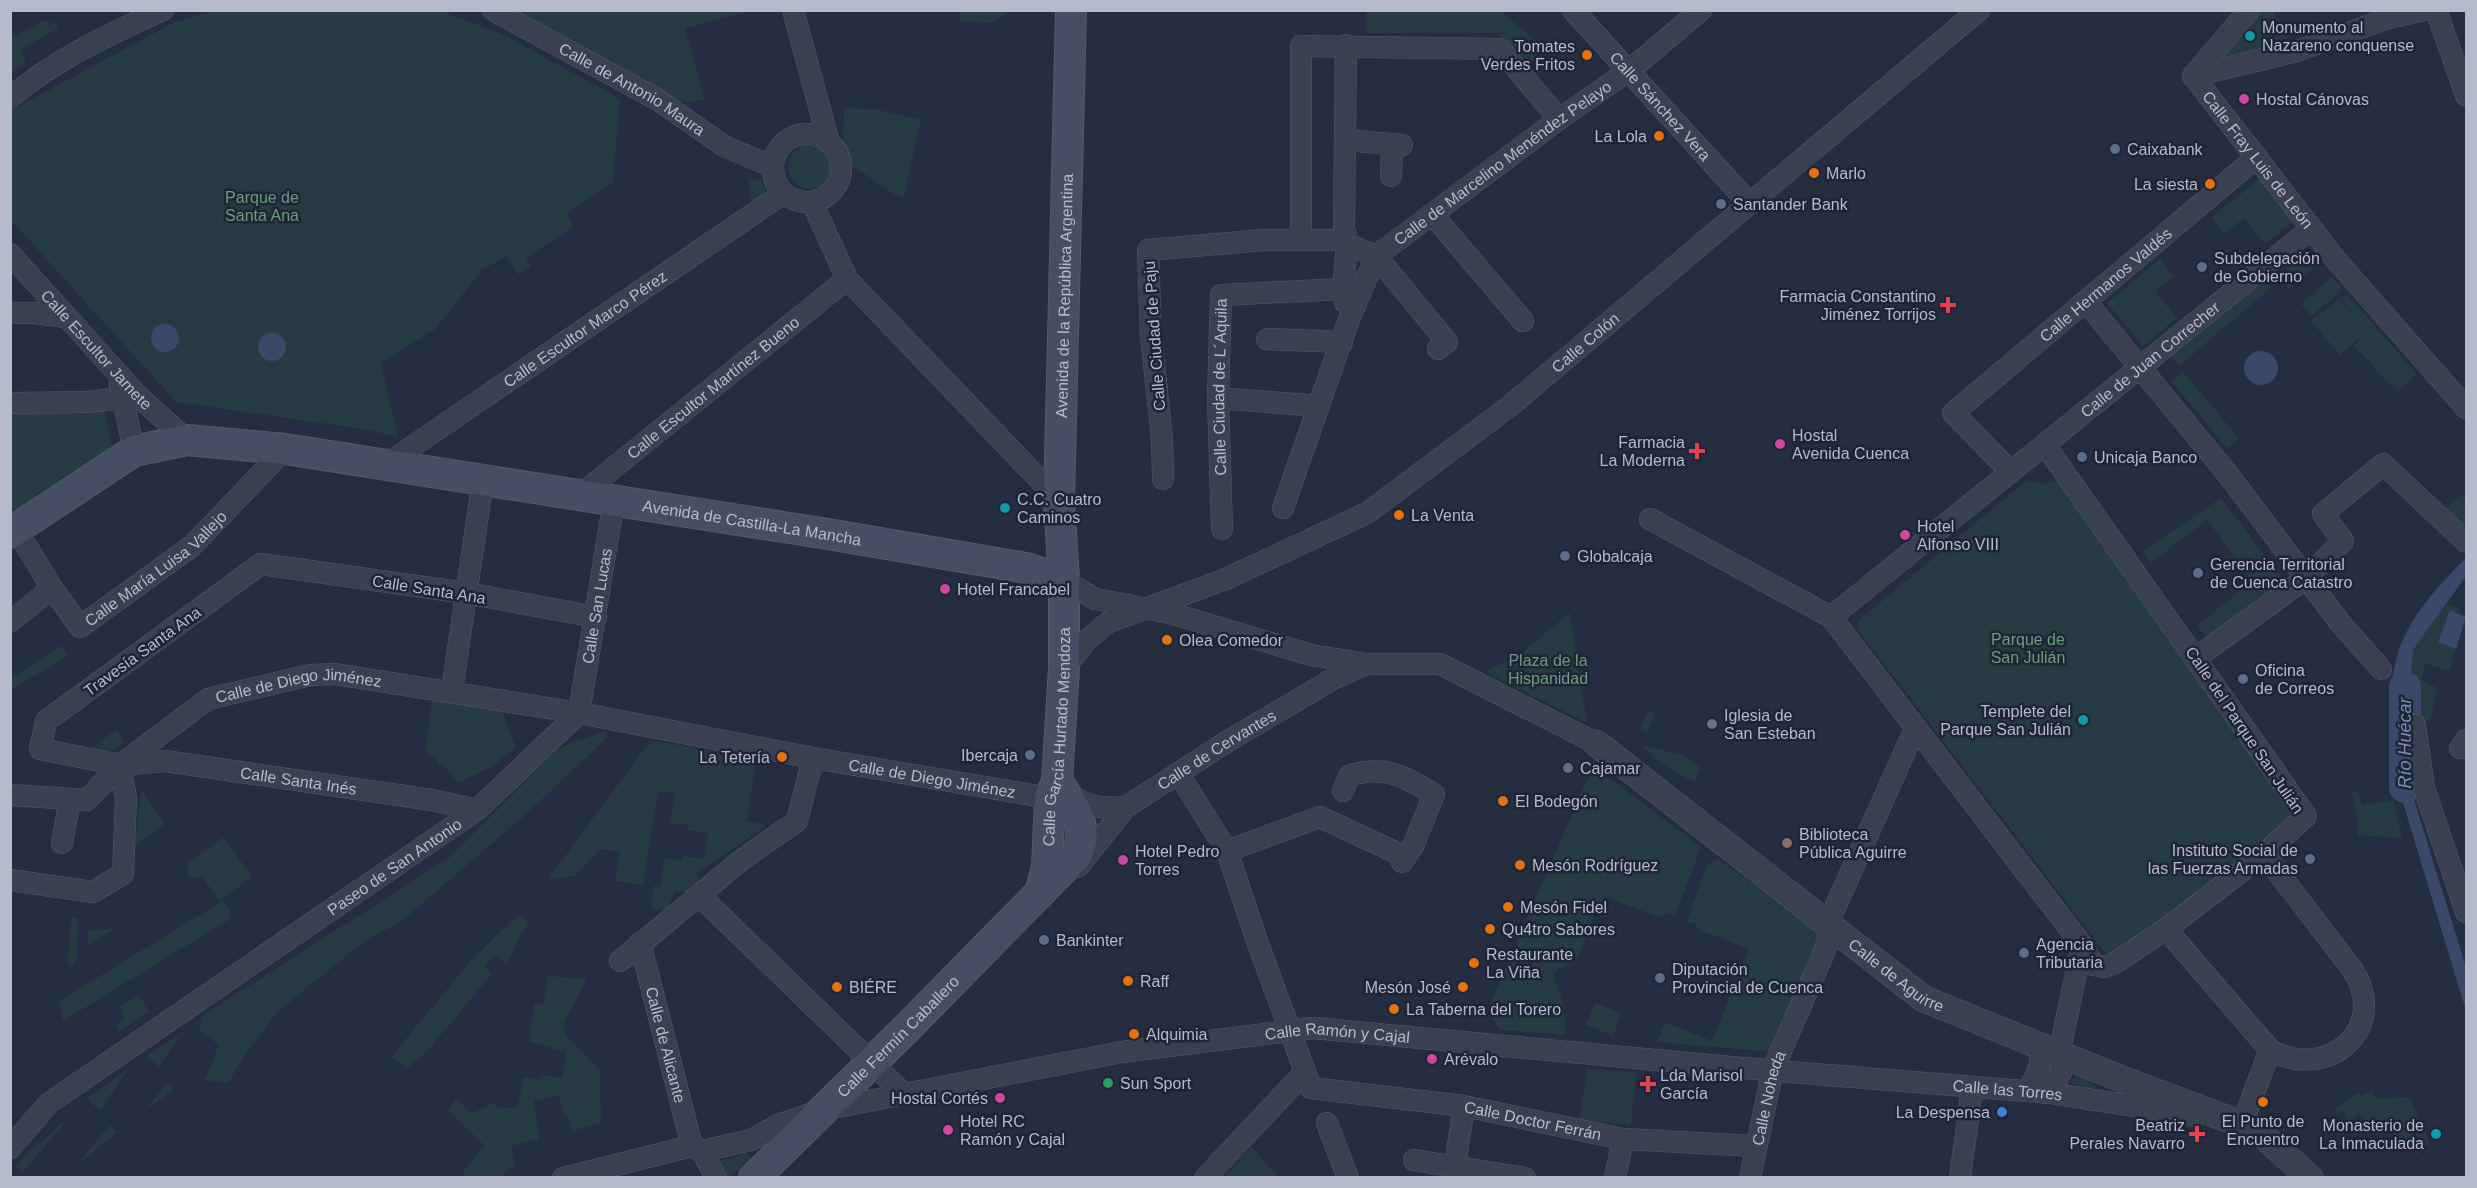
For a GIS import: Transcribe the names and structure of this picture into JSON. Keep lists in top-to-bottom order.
{
  "streets": {
    "main road": [
      "Avenida de la República Argentina",
      "Avenida de Castilla-La Mancha",
      "Calle García Hurtado Mendoza",
      "Calle Fermín Caballero"
    ],
    "street": [
      "Calle de Antonio Maura",
      "Calle Sánchez Vera",
      "Calle Fray Luis de León",
      "Calle de Marcelino Menéndez Pelayo",
      "Calle Hermanos Valdés",
      "Calle Escultor Marco Pérez",
      "Calle Ciudad de Paju",
      "Calle Colón",
      "Calle Escultor Jamete",
      "Calle de Juan Correcher",
      "Calle Escultor Martínez Bueno",
      "Calle Ciudad de L´Aquila",
      "Calle María Luisa Vallejo",
      "Calle Santa Ana",
      "Calle San Lucas",
      "Travesía Santa Ana",
      "Calle de Diego Jiménez",
      "Calle del Parque San Julián",
      "Calle de Cervantes",
      "Calle Santa Inés",
      "Paseo de San Antonio",
      "Calle de Aguirre",
      "Calle Ramón y Cajal",
      "Calle de Alicante",
      "Calle las Torres",
      "Calle Noheda",
      "Calle Doctor Ferrán"
    ]
  },
  "crossings": [
    ["Calle de Antonio Maura", "Calle Escultor Marco Pérez"],
    ["Calle Sánchez Vera", "Calle de Marcelino Menéndez Pelayo"],
    ["Calle Sánchez Vera", "Calle Colón"],
    ["Calle Fray Luis de León", "Calle Hermanos Valdés"],
    ["Calle Fray Luis de León", "Calle de Juan Correcher"],
    ["Calle de Marcelino Menéndez Pelayo", "Calle Ciudad de Paju"],
    ["Avenida de la República Argentina", "Avenida de Castilla-La Mancha"],
    ["Avenida de la República Argentina", "Calle García Hurtado Mendoza"],
    ["Calle Escultor Marco Pérez", "Avenida de Castilla-La Mancha"],
    ["Calle Colón", "Avenida de Castilla-La Mancha"],
    ["Calle Colón", "Calle García Hurtado Mendoza"],
    ["Calle Escultor Jamete", "Avenida de Castilla-La Mancha"],
    ["Calle de Juan Correcher", "Calle del Parque San Julián"],
    ["Calle Escultor Martínez Bueno", "Avenida de Castilla-La Mancha"],
    ["Avenida de Castilla-La Mancha", "Calle María Luisa Vallejo"],
    ["Avenida de Castilla-La Mancha", "Calle San Lucas"],
    ["Avenida de Castilla-La Mancha", "Calle García Hurtado Mendoza"],
    ["Avenida de Castilla-La Mancha", "Calle de Cervantes"],
    ["Avenida de Castilla-La Mancha", "Calle de Aguirre"],
    ["Calle Santa Ana", "Calle San Lucas"],
    ["Calle Santa Ana", "Travesía Santa Ana"],
    ["Calle San Lucas", "Calle de Diego Jiménez"],
    ["Calle San Lucas", "Paseo de San Antonio"],
    ["Travesía Santa Ana", "Calle de Diego Jiménez"],
    ["Travesía Santa Ana", "Calle Santa Inés"],
    ["Calle de Diego Jiménez", "Calle García Hurtado Mendoza"],
    ["Calle de Diego Jiménez", "Calle Santa Inés"],
    ["Calle de Diego Jiménez", "Paseo de San Antonio"],
    ["Calle de Diego Jiménez", "Calle Fermín Caballero"],
    ["Calle del Parque San Julián", "Calle Noheda"],
    ["Calle García Hurtado Mendoza", "Calle Fermín Caballero"],
    ["Calle de Cervantes", "Calle Fermín Caballero"],
    ["Calle Santa Inés", "Paseo de San Antonio"],
    ["Calle de Aguirre", "Calle las Torres"],
    ["Calle de Aguirre", "Calle Noheda"],
    ["Calle Fermín Caballero", "Calle Ramón y Cajal"],
    ["Calle Ramón y Cajal", "Calle de Alicante"],
    ["Calle Ramón y Cajal", "Calle las Torres"],
    ["Calle Ramón y Cajal", "Calle Noheda"],
    ["Calle las Torres", "Calle Noheda"],
    ["Calle Noheda", "Calle Doctor Ferrán"]
  ],
  "water": ["Río Huécar"],
  "parks": ["Parque de Santa Ana", "Parque de San Julián", "Plaza de la Hispanidad"],
  "places": {
    "other": [
      "Monumento al Nazareno conquense",
      "Tomates Verdes Fritos",
      "Hostal Cánovas",
      "La Lola",
      "Caixabank",
      "Marlo",
      "La siesta",
      "Santander Bank",
      "Subdelegación de Gobierno",
      "Hostal Avenida Cuenca",
      "Unicaja Banco",
      "C.C. Cuatro Caminos",
      "La Venta",
      "Hotel Alfonso VIII",
      "Globalcaja",
      "Gerencia Territorial de Cuenca Catastro",
      "Hotel Francabel",
      "Olea Comedor",
      "Oficina de Correos",
      "Templete del Parque San Julián",
      "Iglesia de San Esteban",
      "Ibercaja",
      "La Tetería",
      "Cajamar",
      "El Bodegón",
      "Biblioteca Pública Aguirre",
      "Instituto Social de las Fuerzas Armadas",
      "Hotel Pedro Torres",
      "Mesón Rodríguez",
      "Mesón Fidel",
      "Qu4tro Sabores",
      "Bankinter",
      "Agencia Tributaria",
      "Restaurante La Viña",
      "Diputación Provincial de Cuenca",
      "Raff",
      "BIÉRE",
      "Mesón José",
      "La Taberna del Torero",
      "Alquimia",
      "Arévalo",
      "Sun Sport",
      "Hostal Cortés",
      "El Punto de Encuentro",
      "La Despensa",
      "Hotel RC Ramón y Cajal",
      "Monasterio de La Inmaculada"
    ],
    "health": [
      "Farmacia Constantino Jiménez Torrijos",
      "Farmacia La Moderna",
      "Lda Marisol García",
      "Beatriz Perales Navarro"
    ]
  }
}
